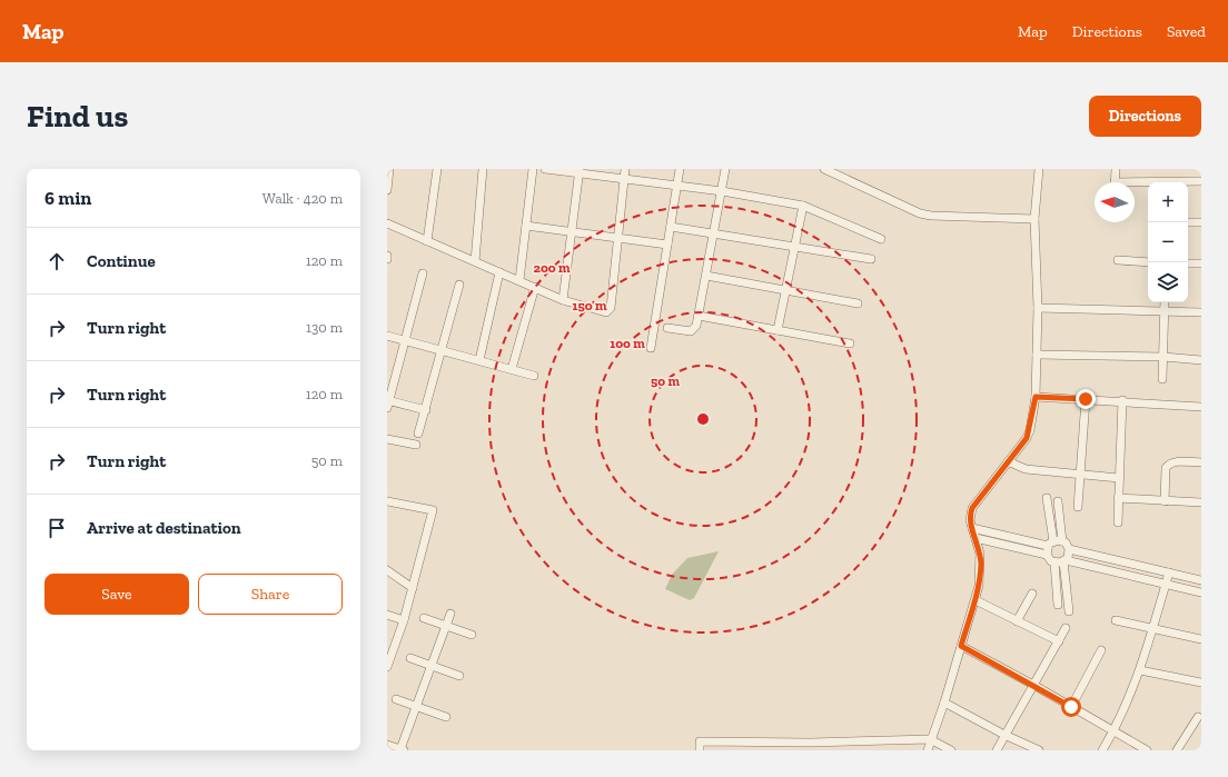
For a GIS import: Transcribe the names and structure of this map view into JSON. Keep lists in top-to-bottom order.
{
  "north": "left",
  "page": {
    "header": "Map",
    "nav": ["Map", "Directions", "Saved"],
    "buttons": [
      "Directions",
      ["Save", "Share"]
    ],
    "title": "Find us",
    "heading": ["6 min", "Walk · 420 m"],
    "map_buttons": ["+", "−"],
    "list": [
      ["Continue", "120 m"],
      ["Turn right", "130 m"],
      ["Turn right", "120 m"],
      ["Turn right", "50 m"],
      "Arrive at destination"
    ]
  },
  "rings": [
    "200 m",
    "150 m",
    "100 m",
    "50 m"
  ]
}
